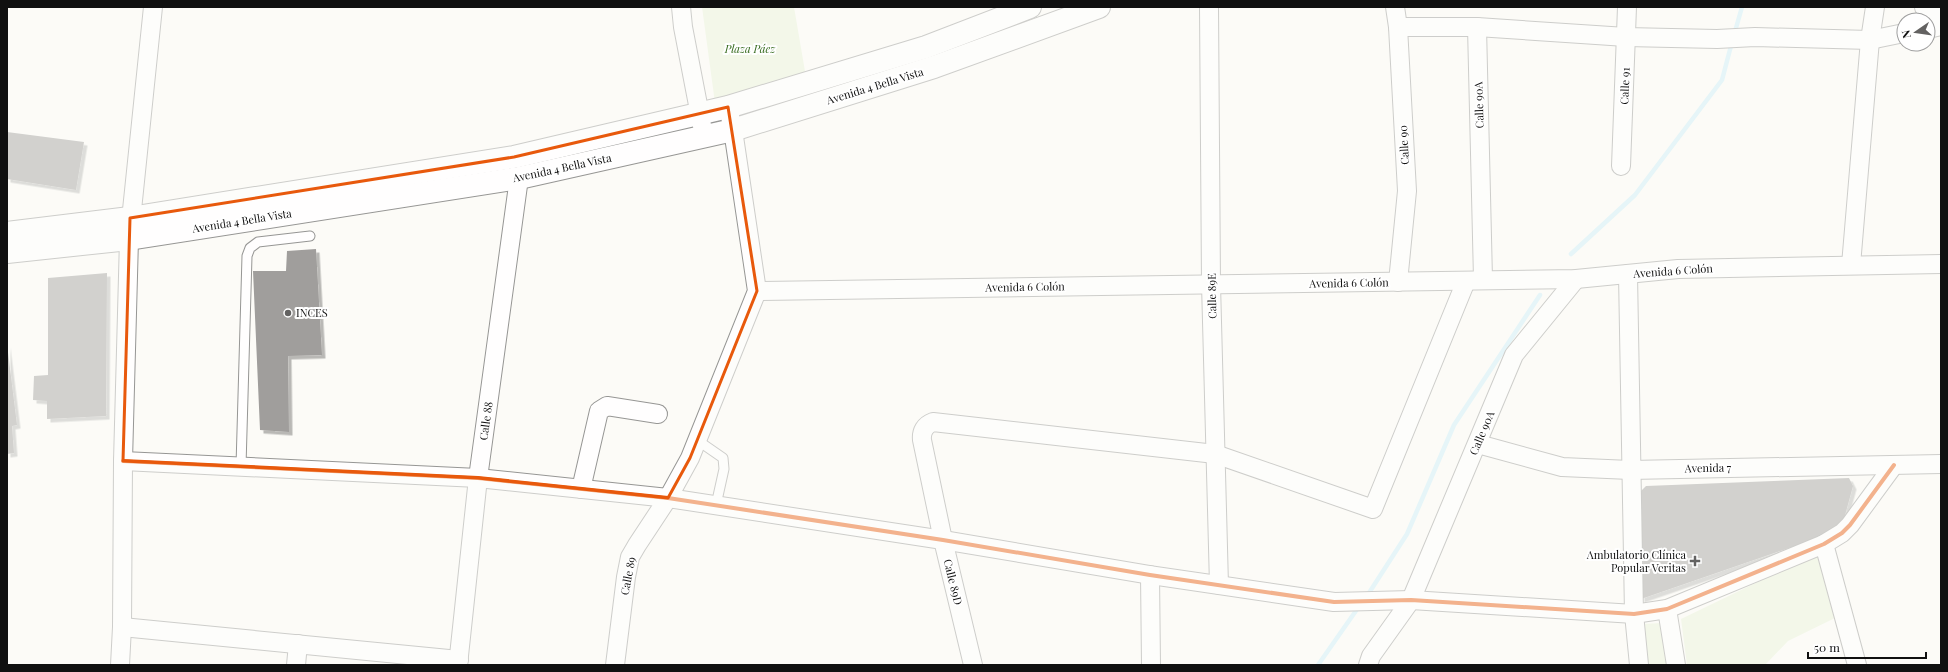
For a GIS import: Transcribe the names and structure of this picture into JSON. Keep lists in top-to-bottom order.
{
  "streets": {
    "street": [
      "Avenida 4 Bella Vista",
      "Calle 91",
      "Calle 90A",
      "Calle 90",
      "Avenida 6 Colón",
      "Calle 89E",
      "Calle 88",
      "Avenida 7",
      "Calle 89",
      "Calle 89D"
    ]
  },
  "crossings": [
    ["Avenida 4 Bella Vista", "Calle 88"],
    ["Calle 90A", "Avenida 6 Colón"],
    ["Calle 90A", "Avenida 7"],
    ["Calle 90", "Avenida 6 Colón"],
    ["Avenida 6 Colón", "Calle 89E"],
    ["Avenida 6 Colón", "Calle 89"],
    ["Calle 89E", "Calle 89D"]
  ],
  "parks": ["Plaza Páez"],
  "places": {
    "other": ["INCES"],
    "health": ["Ambulatorio Clínica Popular Veritas"]
  },
  "scale_bar": "50 m",
  "north": "left"
}
